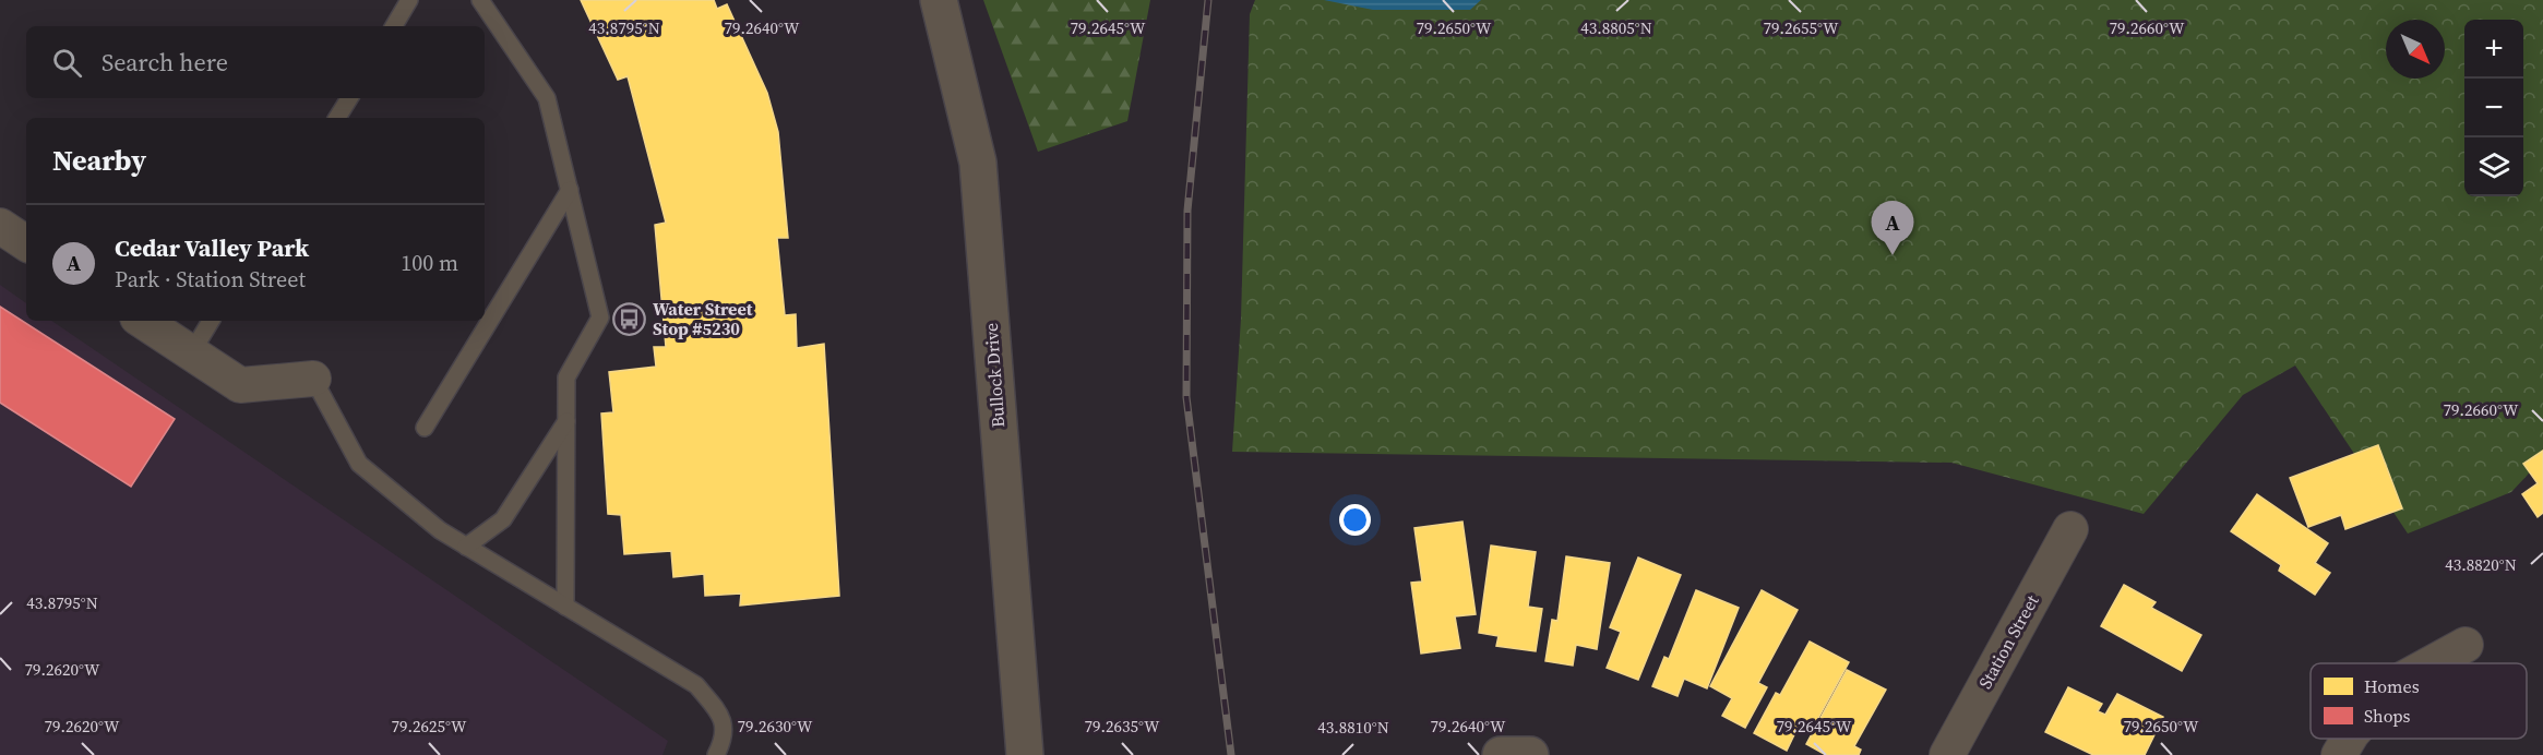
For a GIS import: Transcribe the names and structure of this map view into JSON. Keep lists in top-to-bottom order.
{
  "streets": {
    "street": ["Bullock Drive", "Station Street"]
  },
  "places": {
    "bus stop": ["Water Street Stop #5230"]
  },
  "legend": ["Homes", "Shops"],
  "north": "bottom right",
  "page": {
    "map_buttons": ["+", "−"],
    "search": "Search here",
    "heading": "Nearby",
    "pins": "A",
    "list": [
      {
        "mark": "A",
        "name": "Cedar Valley Park",
        "note": "Park · Station Street",
        "value": "100 m"
      }
    ]
  },
  "coordinates": [
    "43.8795°N",
    "43.8805°N",
    "79.2640°W",
    "79.2645°W",
    "79.2650°W",
    "79.2655°W",
    "79.2660°W",
    "43.8820°N",
    "79.2620°W",
    "79.2625°W",
    "79.2630°W",
    "79.2635°W",
    "43.8810°N"
  ]
}
